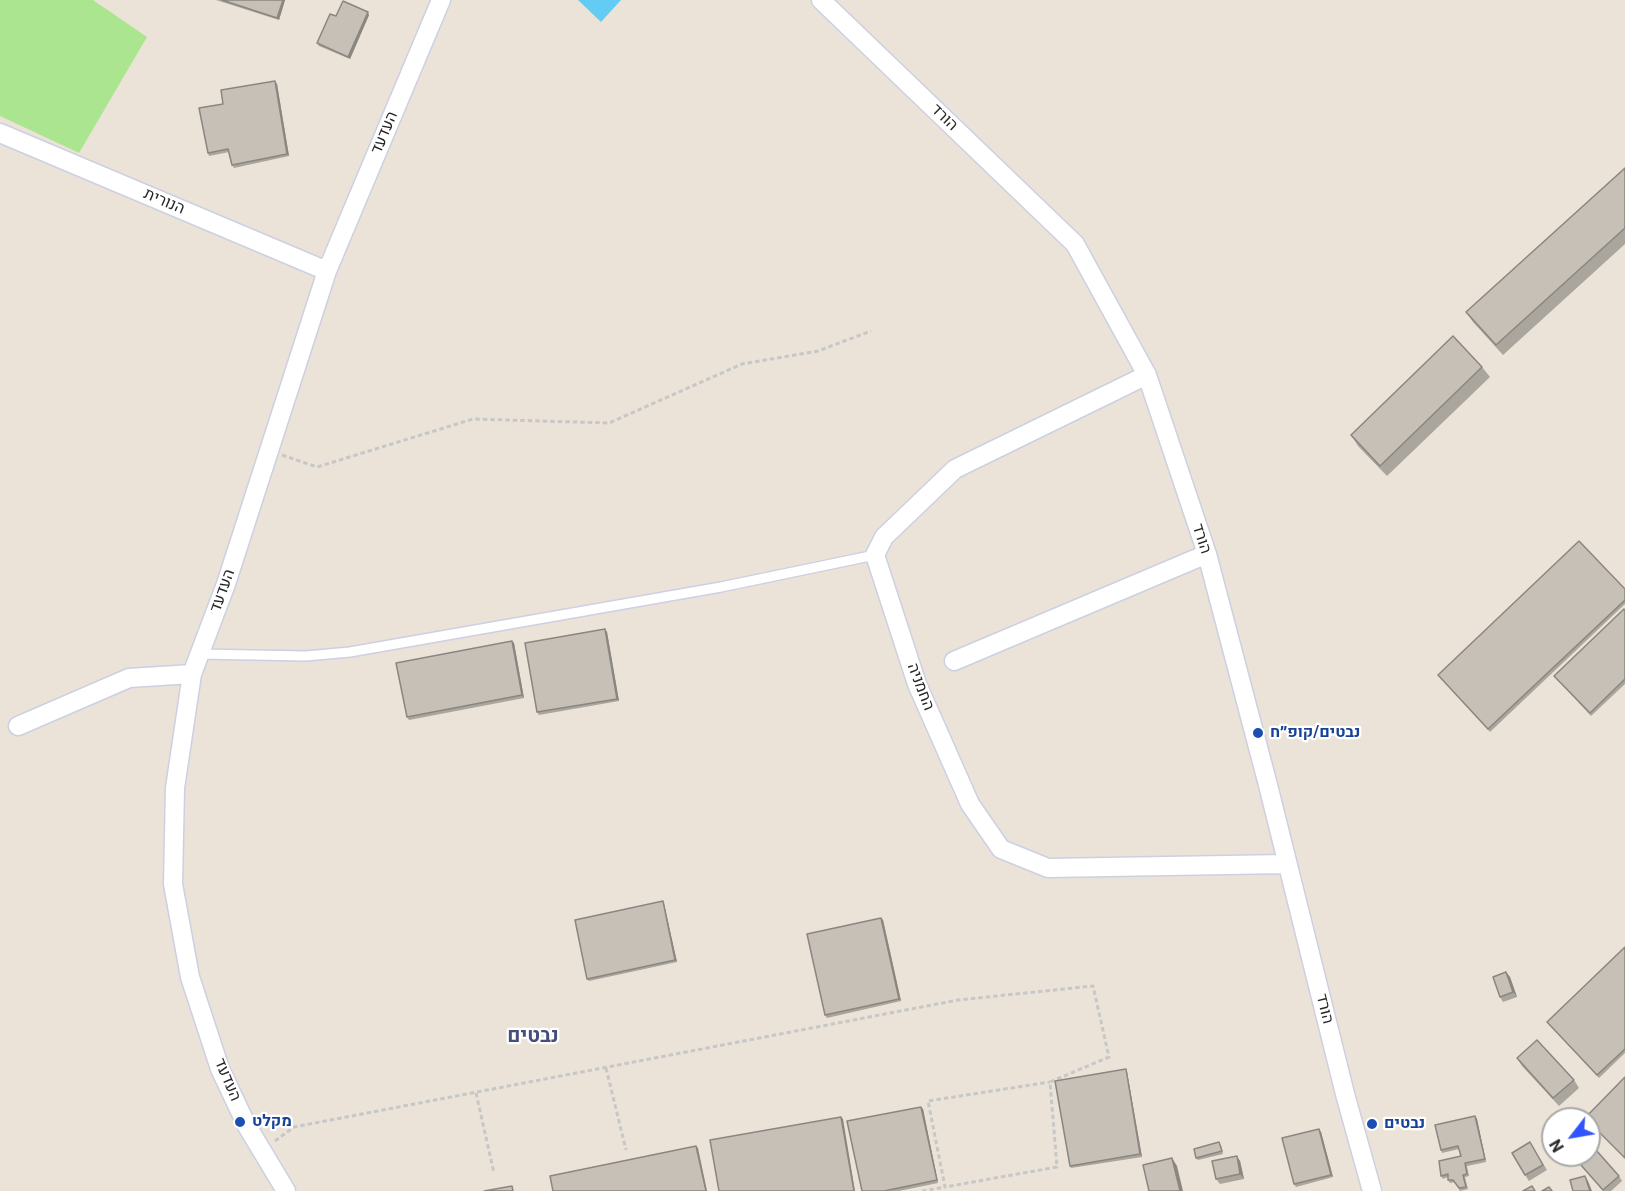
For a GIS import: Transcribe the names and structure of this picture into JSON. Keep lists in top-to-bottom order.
{
  "streets": {
    "street": [
      "הורד",
      "העדעד",
      "הנורית",
      "החמניה"
    ]
  },
  "crossings": [
    ["הורד", "החמניה"],
    ["העדעד", "הנורית"]
  ],
  "districts": ["נבטים"],
  "places": ["נבטים/קופ״ח", "מקלט", "נבטים"],
  "north": "bottom left"
}
